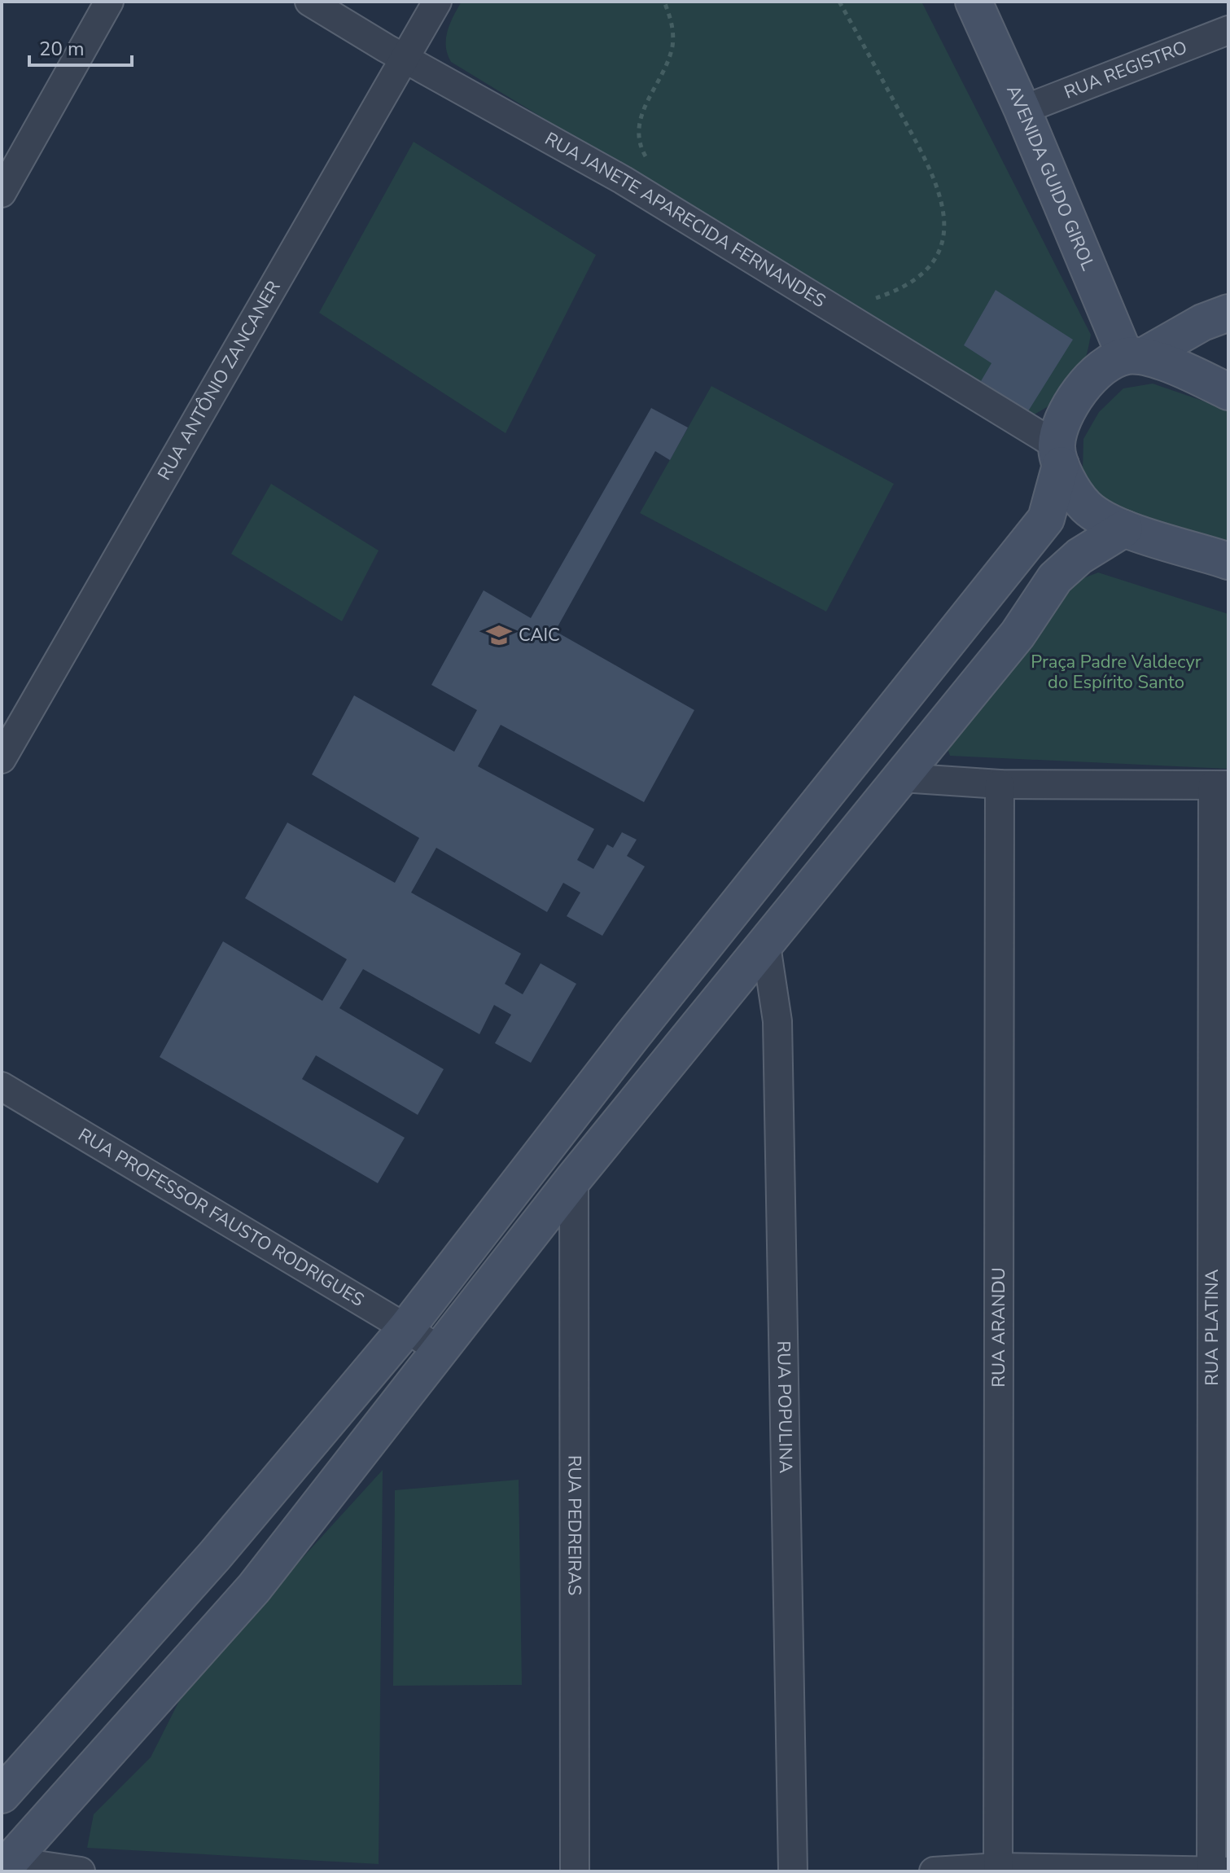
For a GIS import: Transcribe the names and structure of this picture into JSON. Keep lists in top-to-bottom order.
{
  "streets": {
    "main road": ["AVENIDA GUIDO GIROL"],
    "street": [
      "RUA REGISTRO",
      "RUA JANETE APARECIDA FERNANDES",
      "RUA ANTÔNIO ZANCANER",
      "RUA PROFESSOR FAUSTO RODRIGUES",
      "RUA ARANDU",
      "RUA PLATINA",
      "RUA POPULINA",
      "RUA PEDREIRAS"
    ]
  },
  "crossings": [
    ["RUA REGISTRO", "AVENIDA GUIDO GIROL"],
    ["RUA JANETE APARECIDA FERNANDES", "RUA ANTÔNIO ZANCANER"]
  ],
  "parks": ["Praça Padre Valdecyr do Espírito Santo"],
  "places": {
    "school or university": ["CAIC"]
  },
  "scale_bar": "20 m"
}
